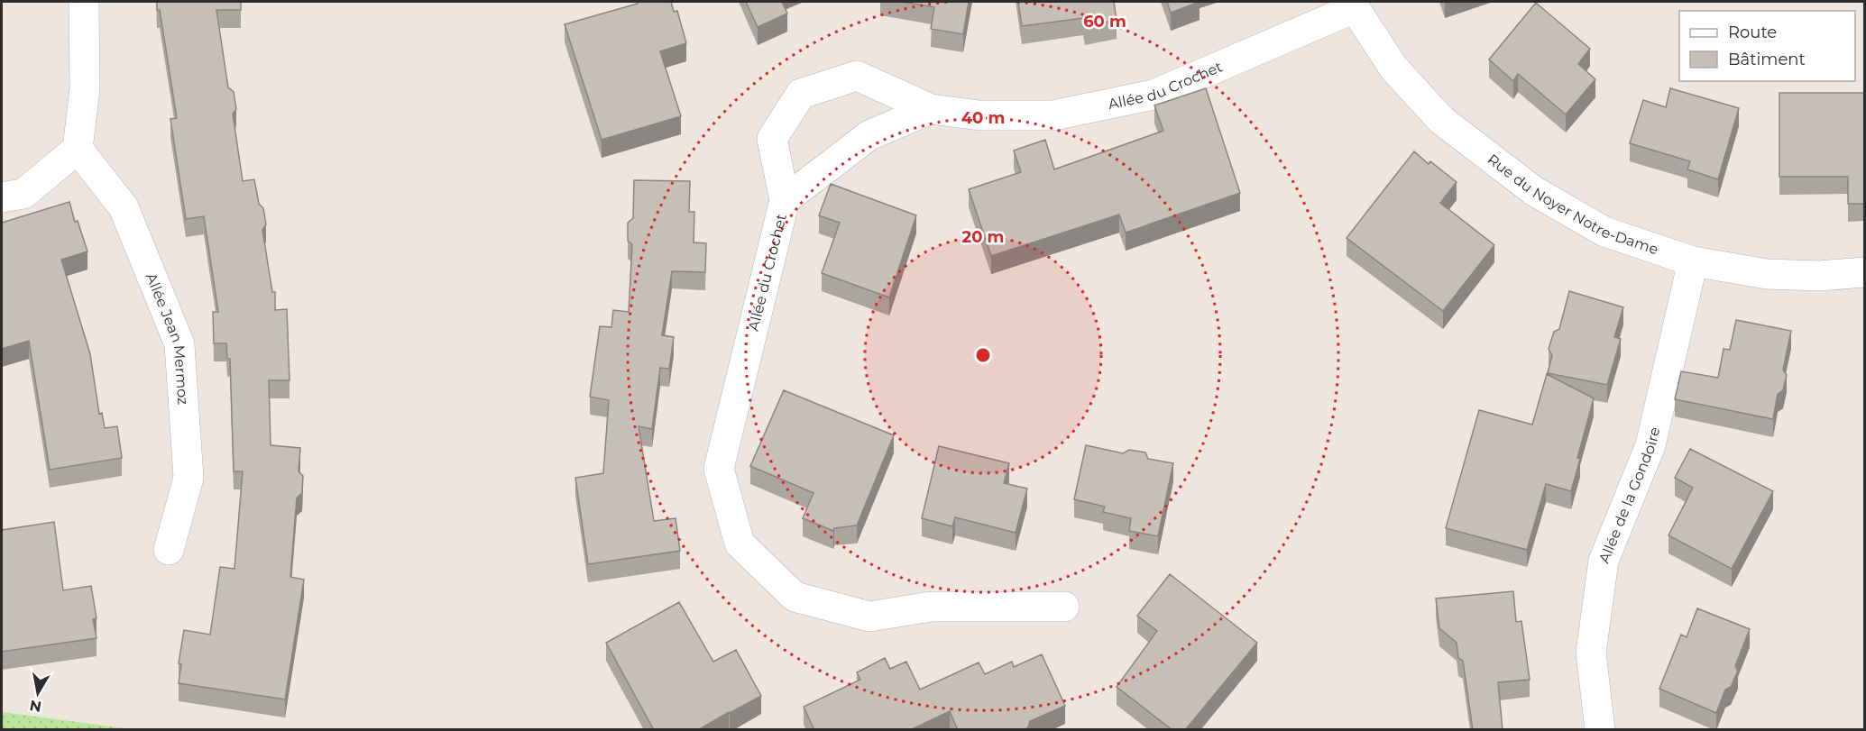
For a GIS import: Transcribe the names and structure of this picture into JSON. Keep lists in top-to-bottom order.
{
  "streets": {
    "street": [
      "Allée du Crochet",
      "Rue du Noyer Notre-Dame",
      "Allée Jean Mermoz",
      "Allée de la Gondoire"
    ]
  },
  "crossings": [
    ["Allée du Crochet", "Rue du Noyer Notre-Dame"],
    ["Rue du Noyer Notre-Dame", "Allée de la Gondoire"]
  ],
  "legend": ["Route", "Bâtiment"],
  "north": "bottom",
  "rings": ["60 m", "40 m", "20 m"]
}
